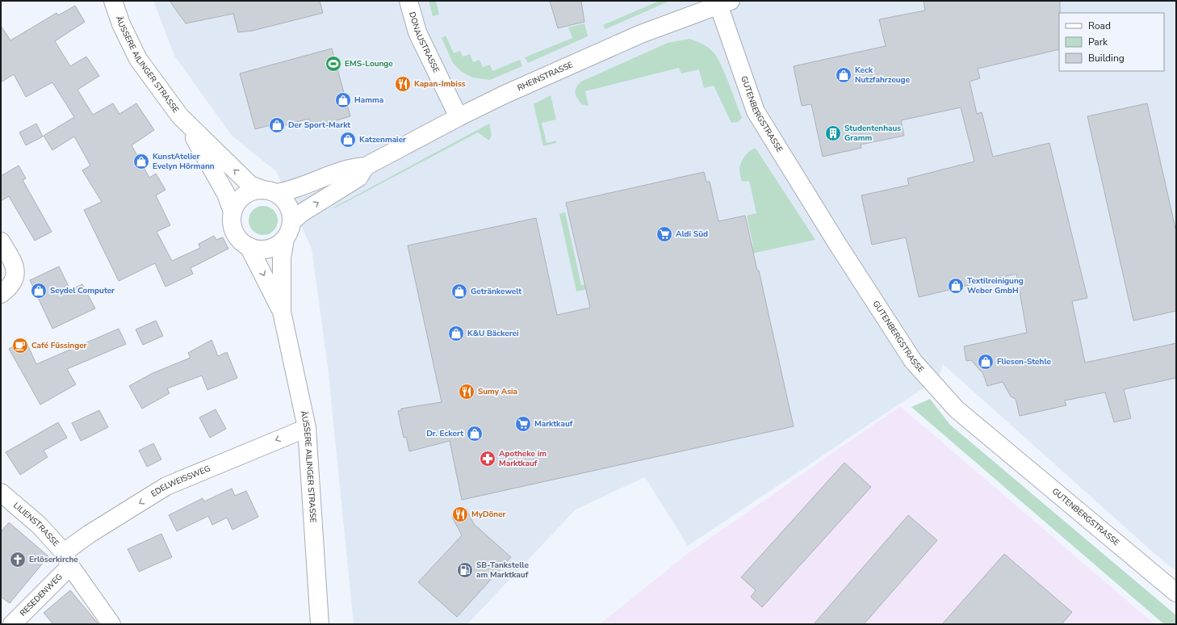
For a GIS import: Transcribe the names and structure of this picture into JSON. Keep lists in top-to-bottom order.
{
  "streets": {
    "street": [
      "DONAUSTRASSE",
      "ÄUSSERE AILINGER STRASSE",
      "RHEINSTRASSE",
      "GUTENBERGSTRASSE",
      "EDELWEISSWEG",
      "LILIENSTRASSE",
      "RESEDENWEG"
    ]
  },
  "crossings": [
    ["DONAUSTRASSE", "RHEINSTRASSE"],
    ["ÄUSSERE AILINGER STRASSE", "RHEINSTRASSE"],
    ["ÄUSSERE AILINGER STRASSE", "EDELWEISSWEG"],
    ["RHEINSTRASSE", "GUTENBERGSTRASSE"],
    ["EDELWEISSWEG", "LILIENSTRASSE"],
    ["EDELWEISSWEG", "RESEDENWEG"],
    ["LILIENSTRASSE", "RESEDENWEG"]
  ],
  "one_way": ["EDELWEISSWEG"],
  "places": {
    "sports": ["EMS-Lounge"],
    "shop": [
      "Keck Nutzfahrzeuge",
      "Hamma",
      "Der Sport-Markt",
      "Katzenmaier",
      "KunstAtelier Evelyn Hörmann",
      "Textilreinigung Weber GmbH",
      "Seydel Computer",
      "Getränkewelt",
      "K&U Bäckerei",
      "Fliesen-Stehle",
      "Dr. Eckert"
    ],
    "restaurant": ["Kapan-Imbiss", "Sumy Asia", "MyDöner"],
    "building": ["Studentenhaus Gramm"],
    "supermarket": ["Aldi Süd", "Marktkauf"],
    "cafe": ["Café Füssinger"],
    "pharmacy": ["Apotheke im Marktkauf"],
    "church": ["Erlöserkirche"],
    "fuel station": ["SB-Tankstelle am Marktkauf"]
  },
  "legend": ["Road", "Park", "Building"]
}
